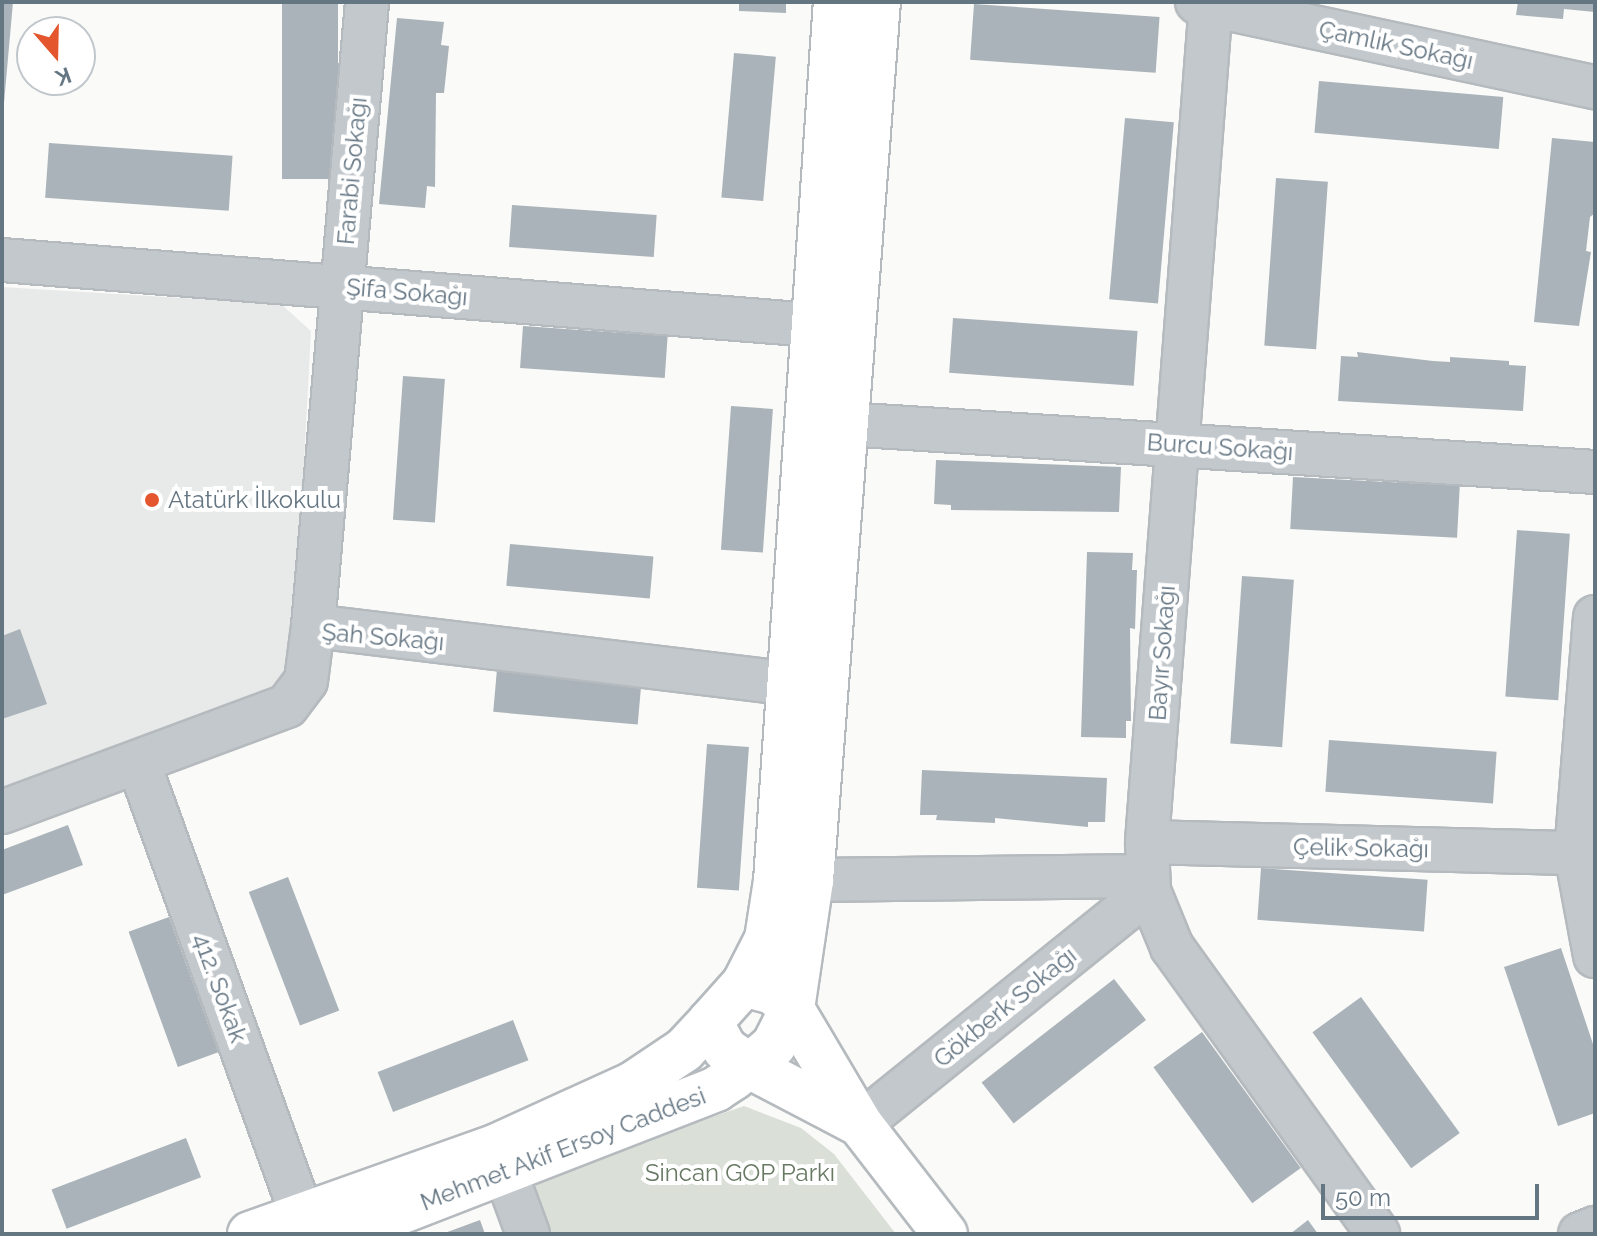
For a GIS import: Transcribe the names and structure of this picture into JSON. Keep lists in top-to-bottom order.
{
  "streets": {
    "main road": ["Mehmet Akif Ersoy Caddesi"],
    "street": [
      "Çamlık Sokağı",
      "Farabi Sokağı",
      "Şifa Sokağı",
      "Burcu Sokağı",
      "Şah Sokağı",
      "Bayır Sokağı",
      "Çelik Sokağı",
      "412. Sokak",
      "Gökberk Sokağı"
    ]
  },
  "crossings": [
    ["Çamlık Sokağı", "Bayır Sokağı"],
    ["Farabi Sokağı", "Şifa Sokağı"],
    ["Farabi Sokağı", "Şah Sokağı"],
    ["Burcu Sokağı", "Bayır Sokağı"],
    ["Şah Sokağı", "412. Sokak"],
    ["Bayır Sokağı", "Çelik Sokağı"],
    ["Bayır Sokağı", "Gökberk Sokağı"],
    ["Çelik Sokağı", "Gökberk Sokağı"],
    ["412. Sokak", "Mehmet Akif Ersoy Caddesi"]
  ],
  "parks": ["Sincan GOP Parkı"],
  "places": ["Atatürk İlkokulu"],
  "scale_bar": "50 m",
  "north": "bottom"
}
